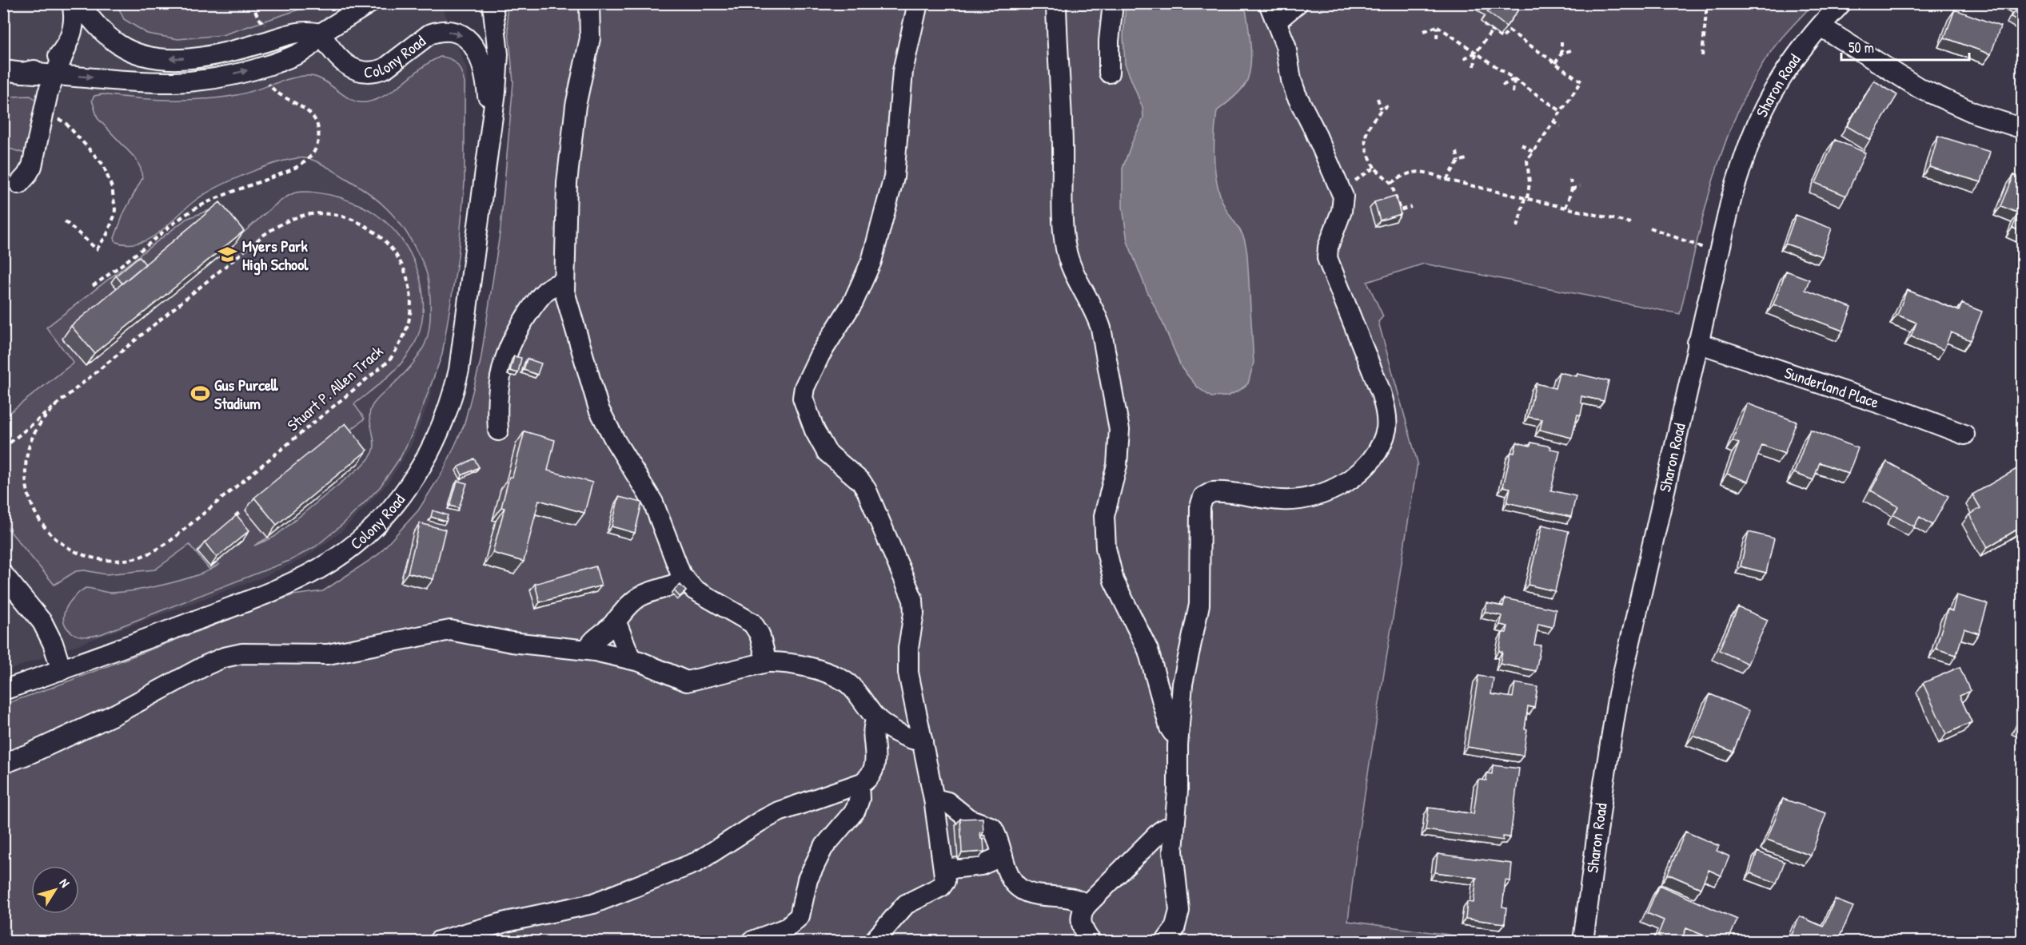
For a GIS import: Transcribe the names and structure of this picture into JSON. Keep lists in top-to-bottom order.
{
  "streets": {
    "street": ["Colony Road", "Sharon Road", "Sunderland Place"],
    "path": ["Stuart P. Allen Track"]
  },
  "crossings": [
    ["Sharon Road", "Sunderland Place"]
  ],
  "places": {
    "school or university": ["Myers Park High School"],
    "sports": ["Gus Purcell Stadium"]
  },
  "scale_bar": "50 m",
  "north": "top right"
}
